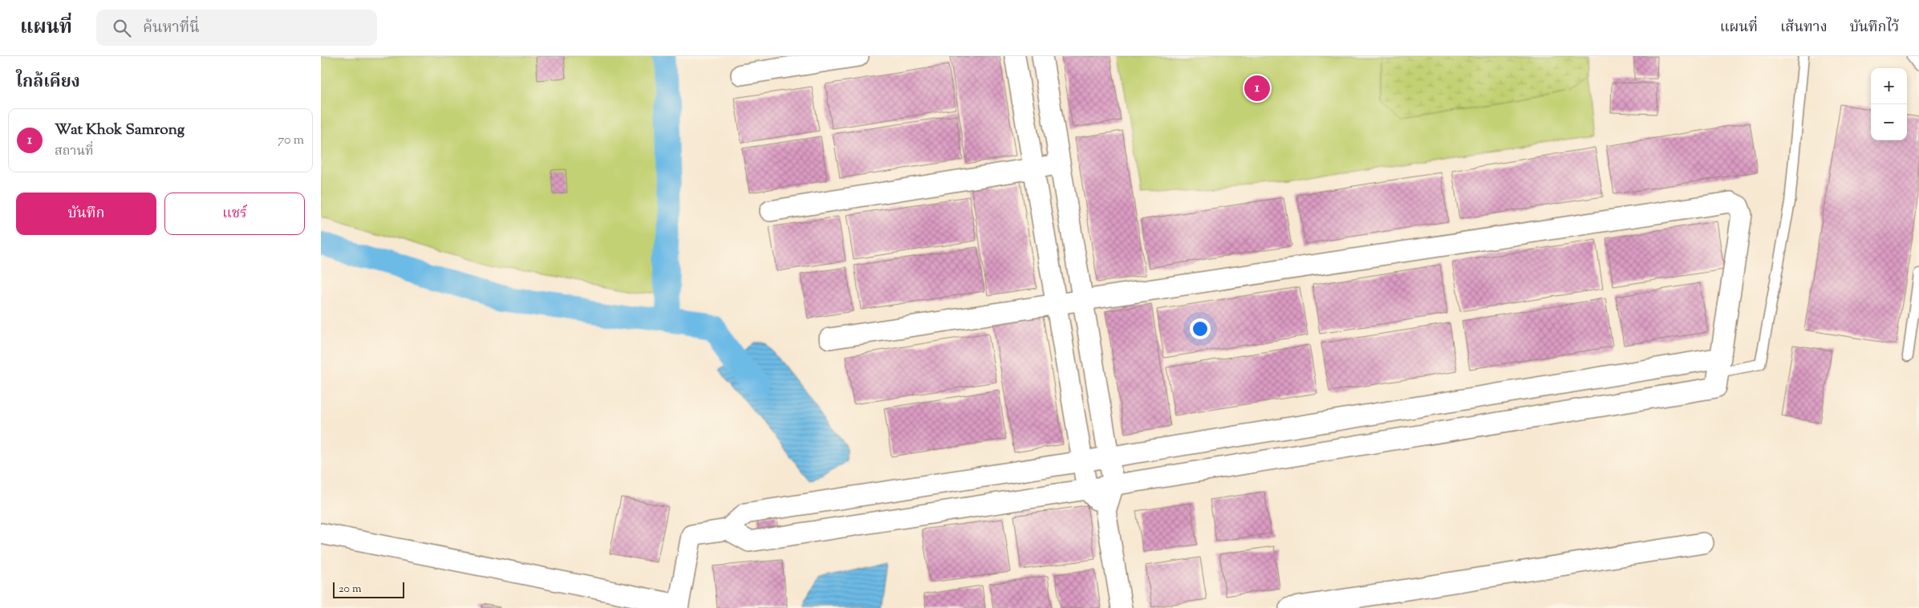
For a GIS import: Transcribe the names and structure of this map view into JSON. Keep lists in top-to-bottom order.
{
  "scale_bar": "20 m",
  "page": {
    "header": "แผนที่",
    "search": "ค้นหาที่นี่",
    "nav": ["แผนที่", "เส้นทาง", "บันทึกไว้"],
    "heading": "ใกล้เคียง",
    "map_buttons": ["+", "−"],
    "pins": "1",
    "list": [
      {
        "mark": "1",
        "name": "Wat Khok Samrong",
        "note": "สถานที่",
        "value": "70 m"
      }
    ],
    "buttons": ["บันทึก", "แชร์"],
    "scale": "20 m"
  }
}
